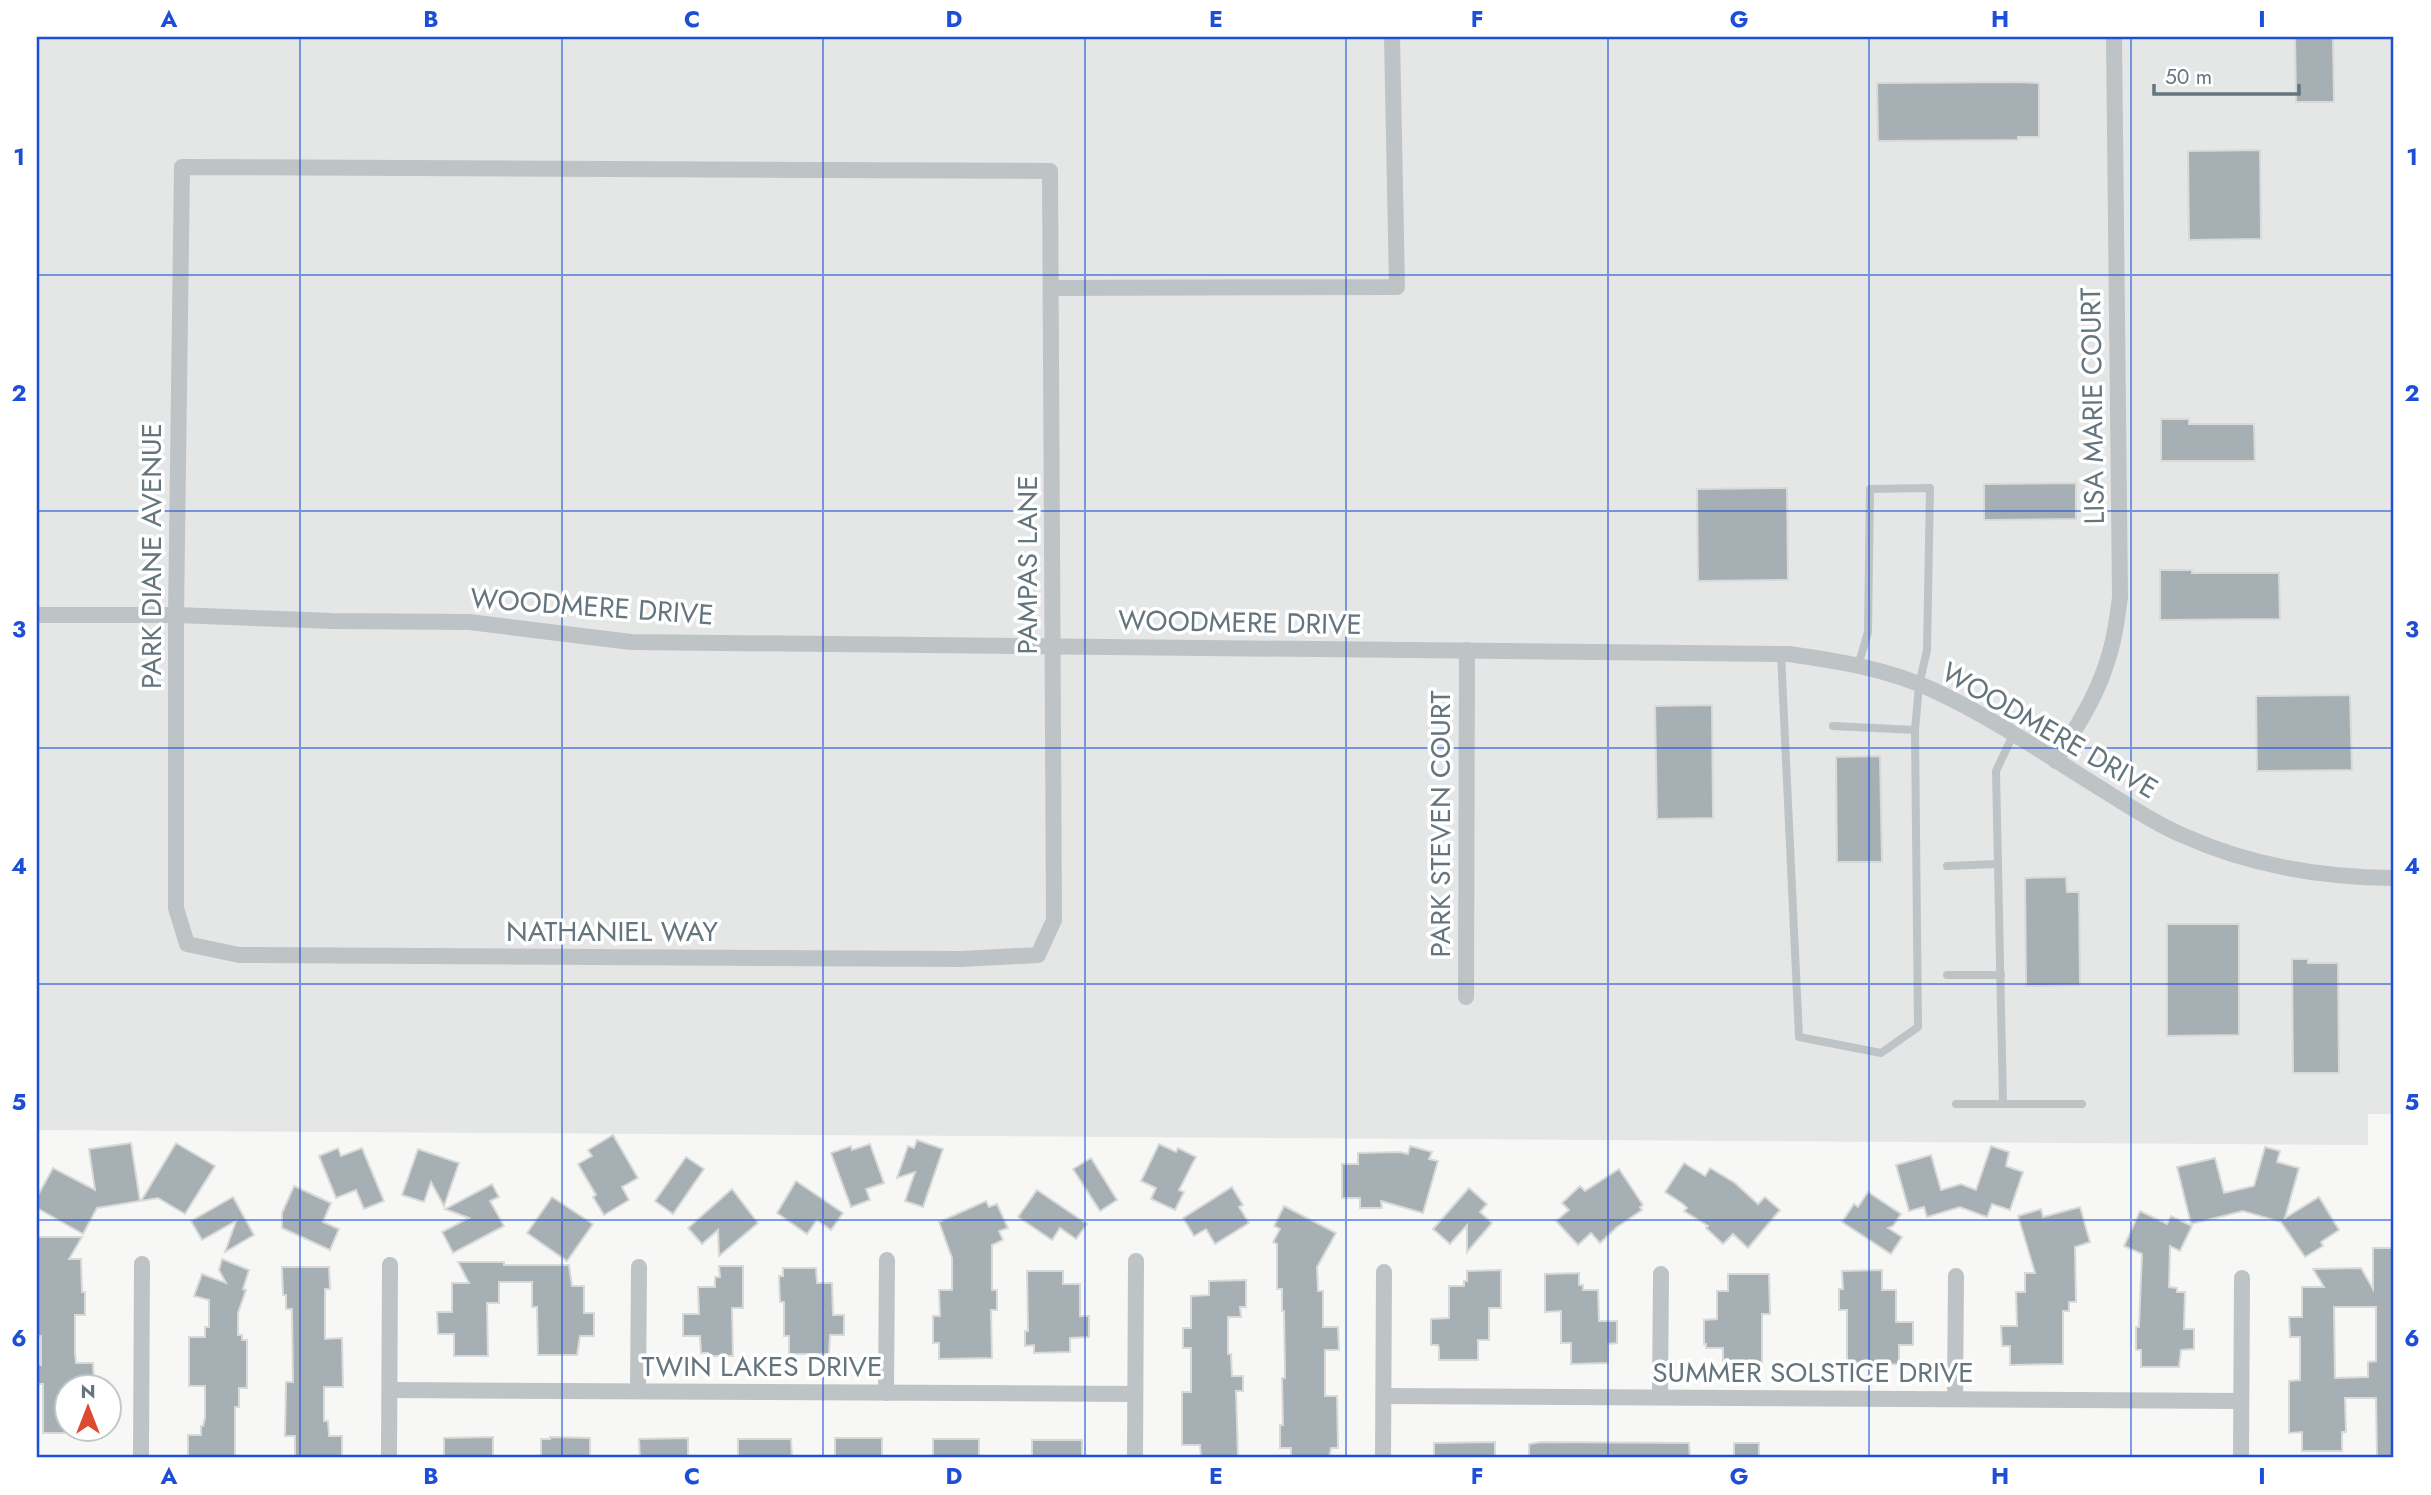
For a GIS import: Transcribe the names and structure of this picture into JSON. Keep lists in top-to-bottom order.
{
  "streets": {
    "street": [
      "LISA MARIE COURT",
      "PARK DIANE AVENUE",
      "PAMPAS LANE",
      "WOODMERE DRIVE",
      "PARK STEVEN COURT",
      "NATHANIEL WAY",
      "TWIN LAKES DRIVE",
      "SUMMER SOLSTICE DRIVE"
    ]
  },
  "crossings": [
    ["LISA MARIE COURT", "WOODMERE DRIVE"],
    ["PARK DIANE AVENUE", "PAMPAS LANE"],
    ["PARK DIANE AVENUE", "WOODMERE DRIVE"],
    ["PARK DIANE AVENUE", "NATHANIEL WAY"],
    ["PAMPAS LANE", "WOODMERE DRIVE"],
    ["PAMPAS LANE", "NATHANIEL WAY"],
    ["WOODMERE DRIVE", "PARK STEVEN COURT"]
  ],
  "scale_bar": "50 m",
  "north": "top",
  "grid": {
    "columns": [
      "A",
      "B",
      "C",
      "D",
      "E",
      "F",
      "G",
      "H",
      "I"
    ],
    "rows": [
      "1",
      "2",
      "3",
      "4",
      "5",
      "6"
    ]
  }
}
